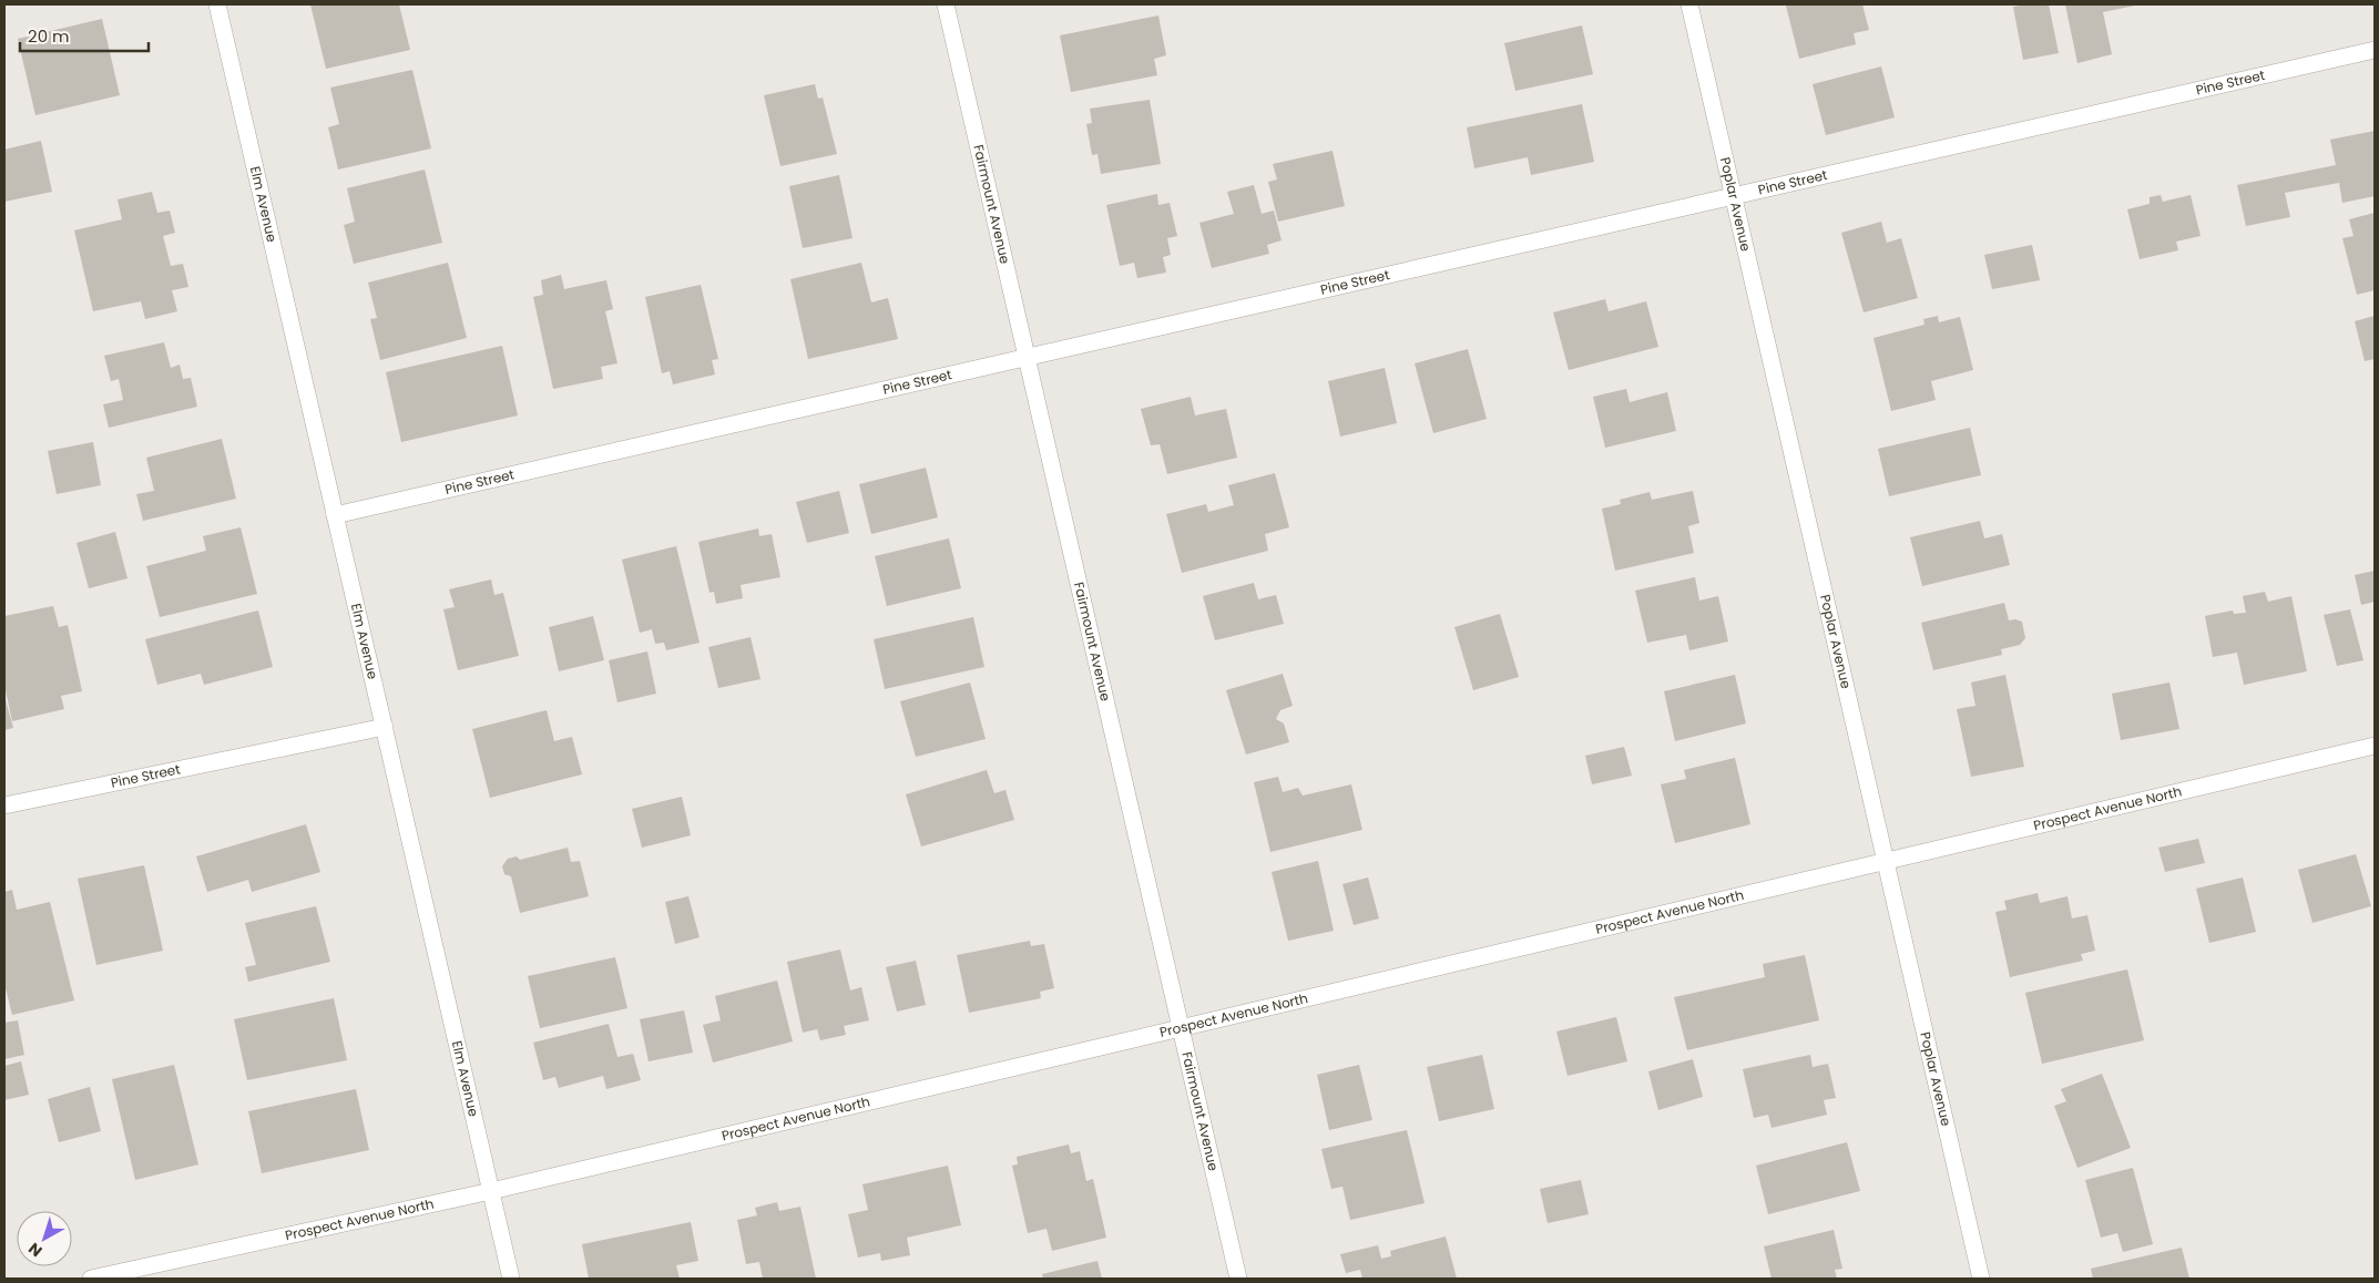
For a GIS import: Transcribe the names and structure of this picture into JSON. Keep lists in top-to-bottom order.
{
  "streets": {
    "street": [
      "Pine Street",
      "Elm Avenue",
      "Fairmount Avenue",
      "Poplar Avenue",
      "Prospect Avenue North"
    ]
  },
  "crossings": [
    ["Pine Street", "Elm Avenue"],
    ["Pine Street", "Fairmount Avenue"],
    ["Pine Street", "Poplar Avenue"],
    ["Elm Avenue", "Prospect Avenue North"],
    ["Fairmount Avenue", "Prospect Avenue North"],
    ["Poplar Avenue", "Prospect Avenue North"]
  ],
  "scale_bar": "20 m",
  "north": "bottom left"
}
